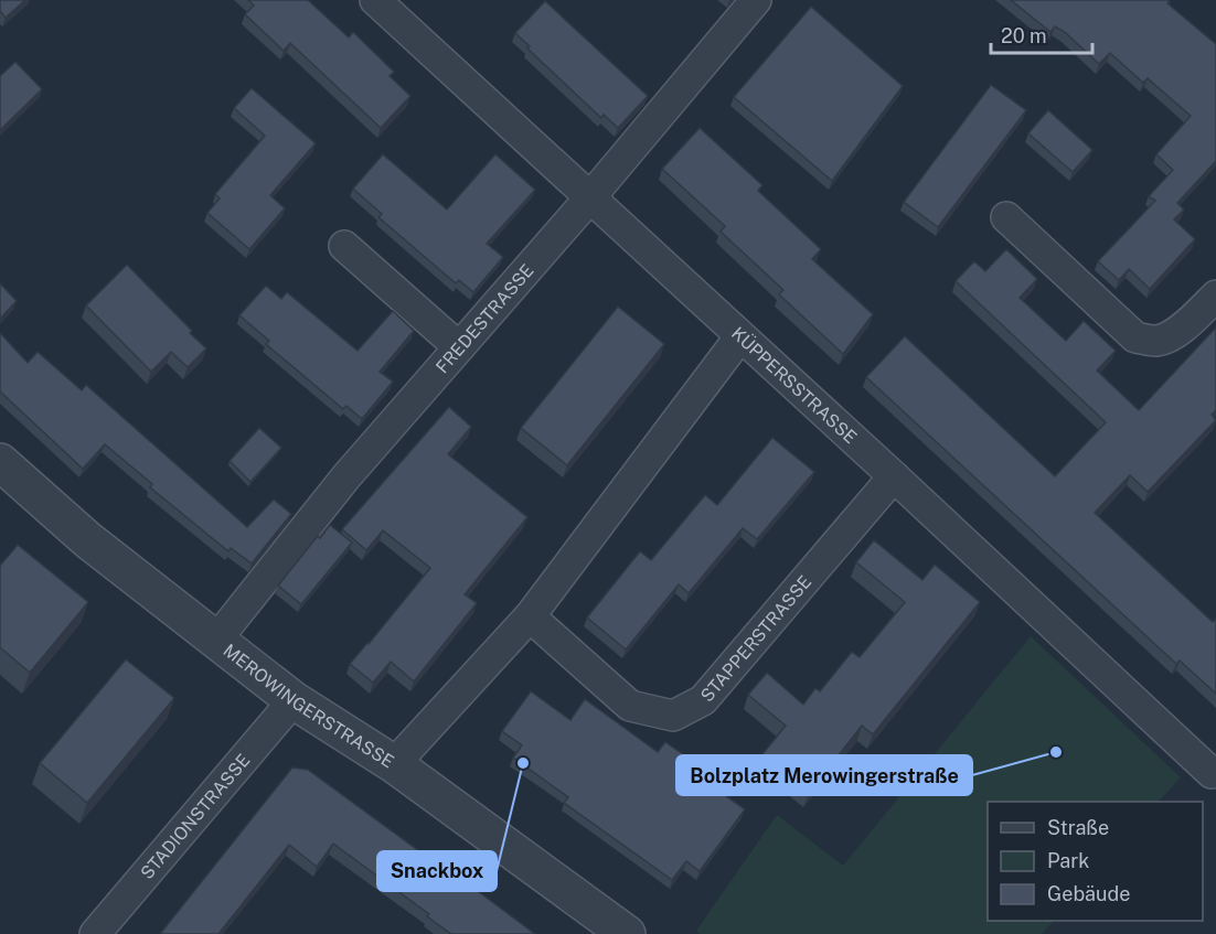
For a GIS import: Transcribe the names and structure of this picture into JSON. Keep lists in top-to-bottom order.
{
  "streets": {
    "street": [
      "FREDESTRASSE",
      "KÜPPERSSTRASSE",
      "STAPPERSTRASSE",
      "MEROWINGERSTRASSE",
      "STADIONSTRASSE"
    ]
  },
  "crossings": [
    ["FREDESTRASSE", "KÜPPERSSTRASSE"],
    ["FREDESTRASSE", "MEROWINGERSTRASSE"],
    ["KÜPPERSSTRASSE", "STAPPERSTRASSE"],
    ["MEROWINGERSTRASSE", "STADIONSTRASSE"]
  ],
  "places": ["Bolzplatz Merowingerstraße", "Snackbox"],
  "legend": ["Straße", "Park", "Gebäude"],
  "scale_bar": "20 m"
}
